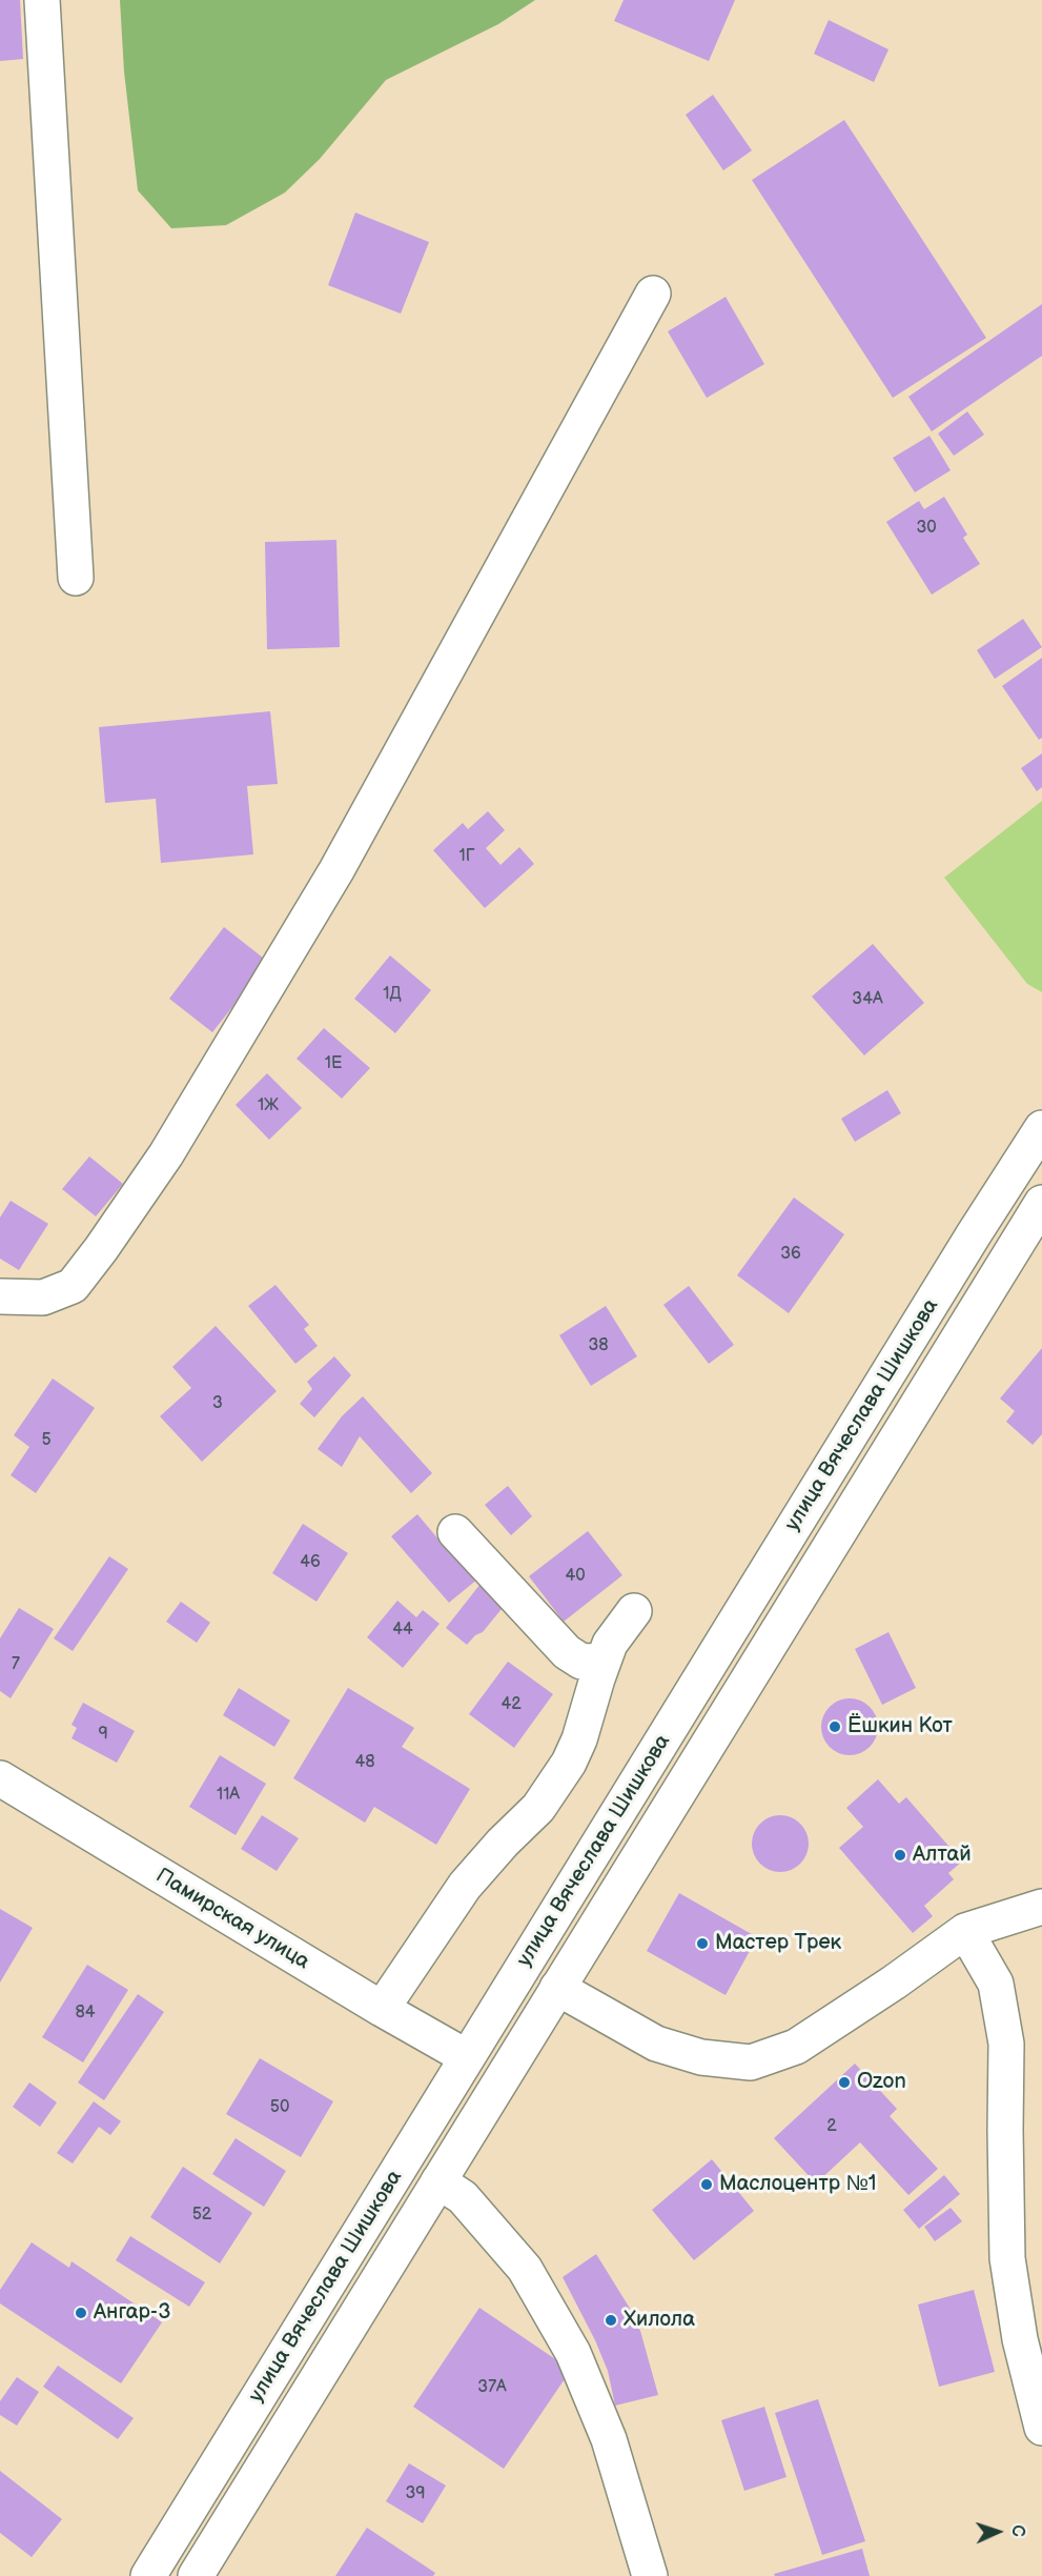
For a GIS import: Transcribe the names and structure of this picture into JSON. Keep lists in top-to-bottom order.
{
  "streets": {
    "main road": ["улица Вячеслава Шишкова", "Памирская улица"]
  },
  "crossings": [
    ["улица Вячеслава Шишкова", "Памирская улица"]
  ],
  "places": [
    "Ёшкин Кот",
    "Алтай",
    "Мастер Трек",
    "Ozon",
    "Маслоцентр №1",
    "Ангар-3",
    "Хилола"
  ],
  "house_numbers": [
    "30",
    "1Г",
    "1Д",
    "34А",
    "1Е",
    "1Ж",
    "36",
    "38",
    "3",
    "5",
    "46",
    "40",
    "44",
    "7",
    "42",
    "9",
    "48",
    "11А",
    "84",
    "50",
    "2",
    "52",
    "37А",
    "39"
  ],
  "north": "right"
}
